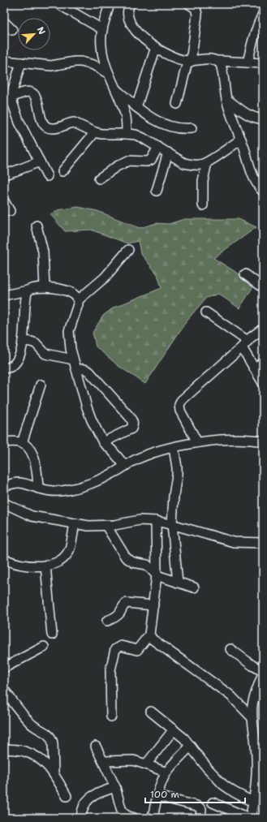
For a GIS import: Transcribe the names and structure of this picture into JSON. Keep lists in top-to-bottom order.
{
  "scale_bar": "100 m",
  "north": "top right"
}
